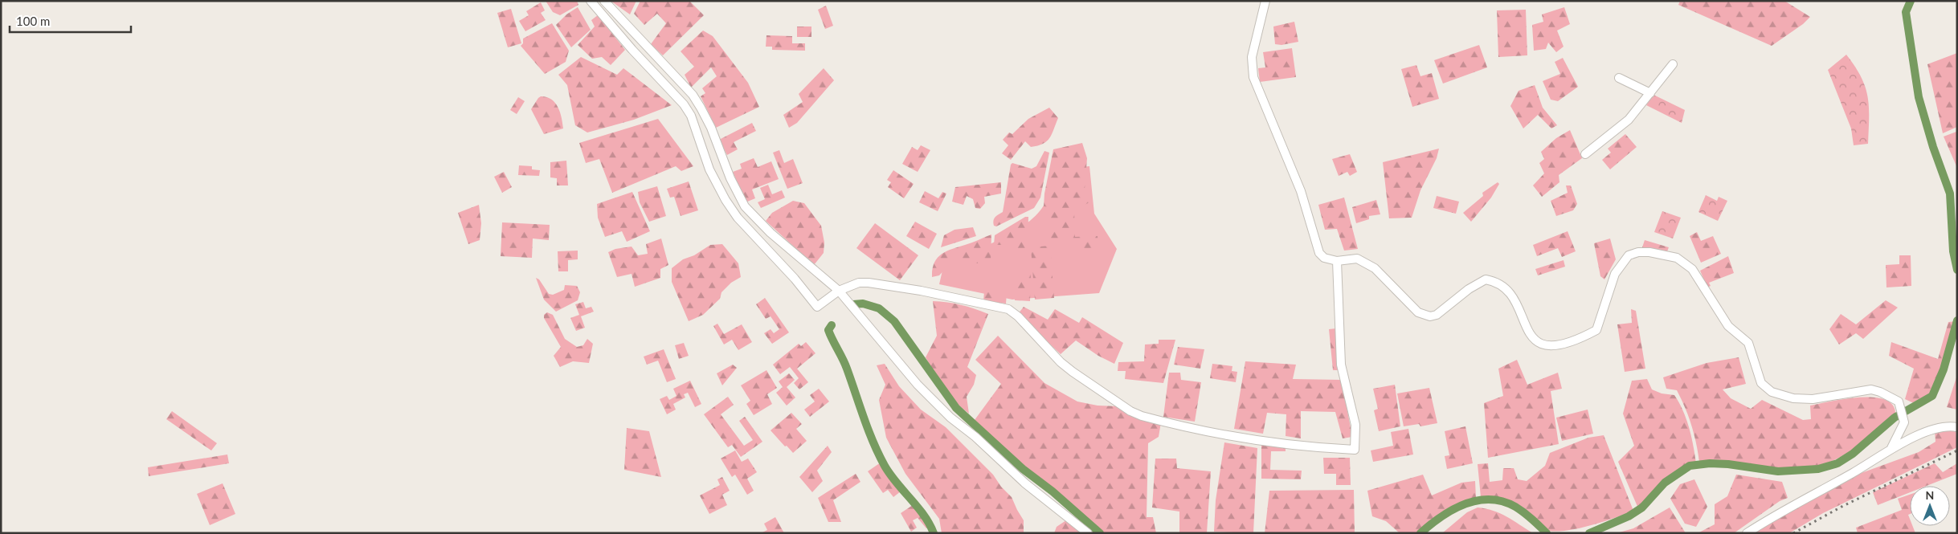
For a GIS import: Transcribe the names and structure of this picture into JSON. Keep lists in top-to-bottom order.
{
  "scale_bar": "100 m",
  "north": "top"
}
